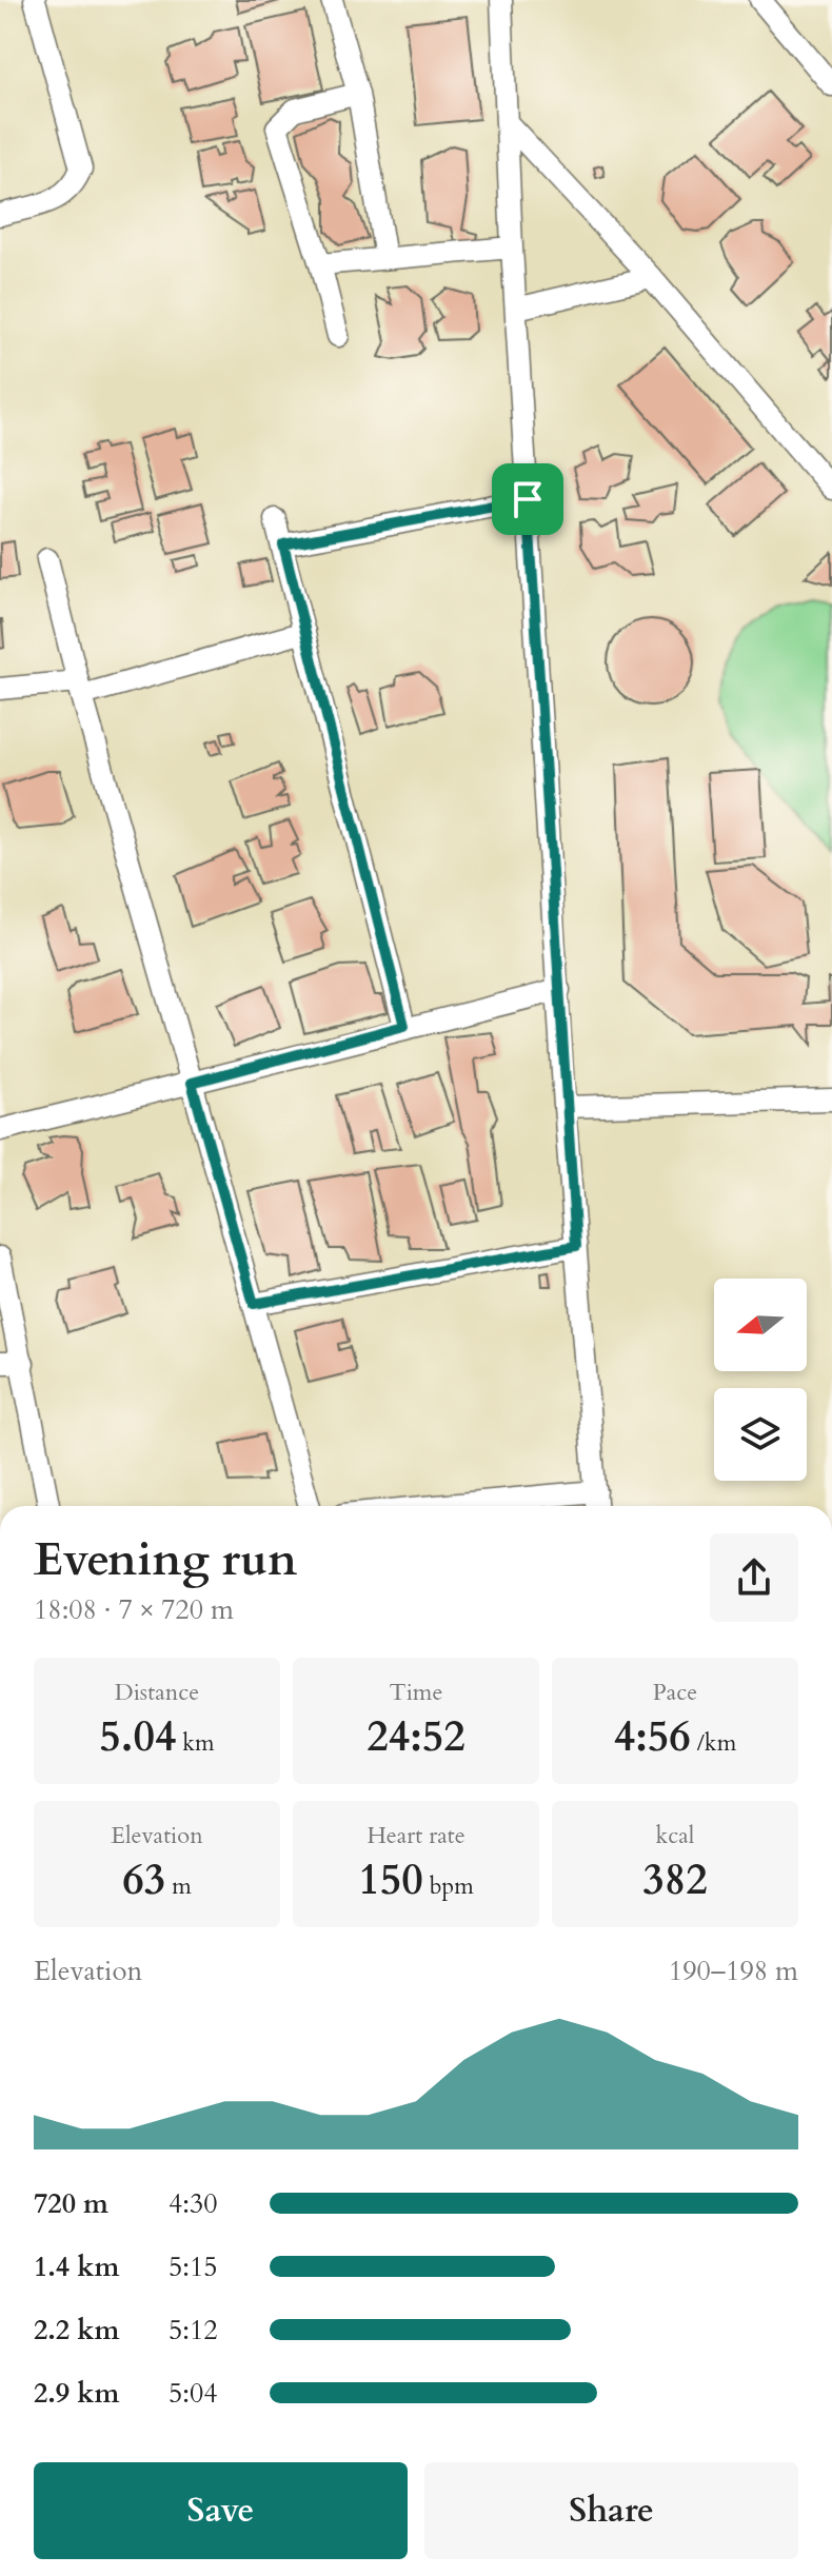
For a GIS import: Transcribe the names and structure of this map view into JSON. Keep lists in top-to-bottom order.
{
  "north": "left",
  "page": {
    "heading": ["Evening run", "18:08 · 7 × 720 m"],
    "stats": [
      ["Distance", "5.04 km"],
      ["Time", "24:52"],
      ["Pace", "4:56 /km"],
      ["Elevation", "63 m"],
      ["Heart rate", "150 bpm"],
      ["kcal", "382"]
    ],
    "chart": ["Elevation", "190–198 m"],
    "list": [
      {
        "name": "720 m",
        "note": "4:30"
      },
      {
        "name": "1.4 km",
        "note": "5:15"
      },
      {
        "name": "2.2 km",
        "note": "5:12"
      },
      {
        "name": "2.9 km",
        "note": "5:04"
      }
    ],
    "buttons": ["Save", "Share"]
  }
}
